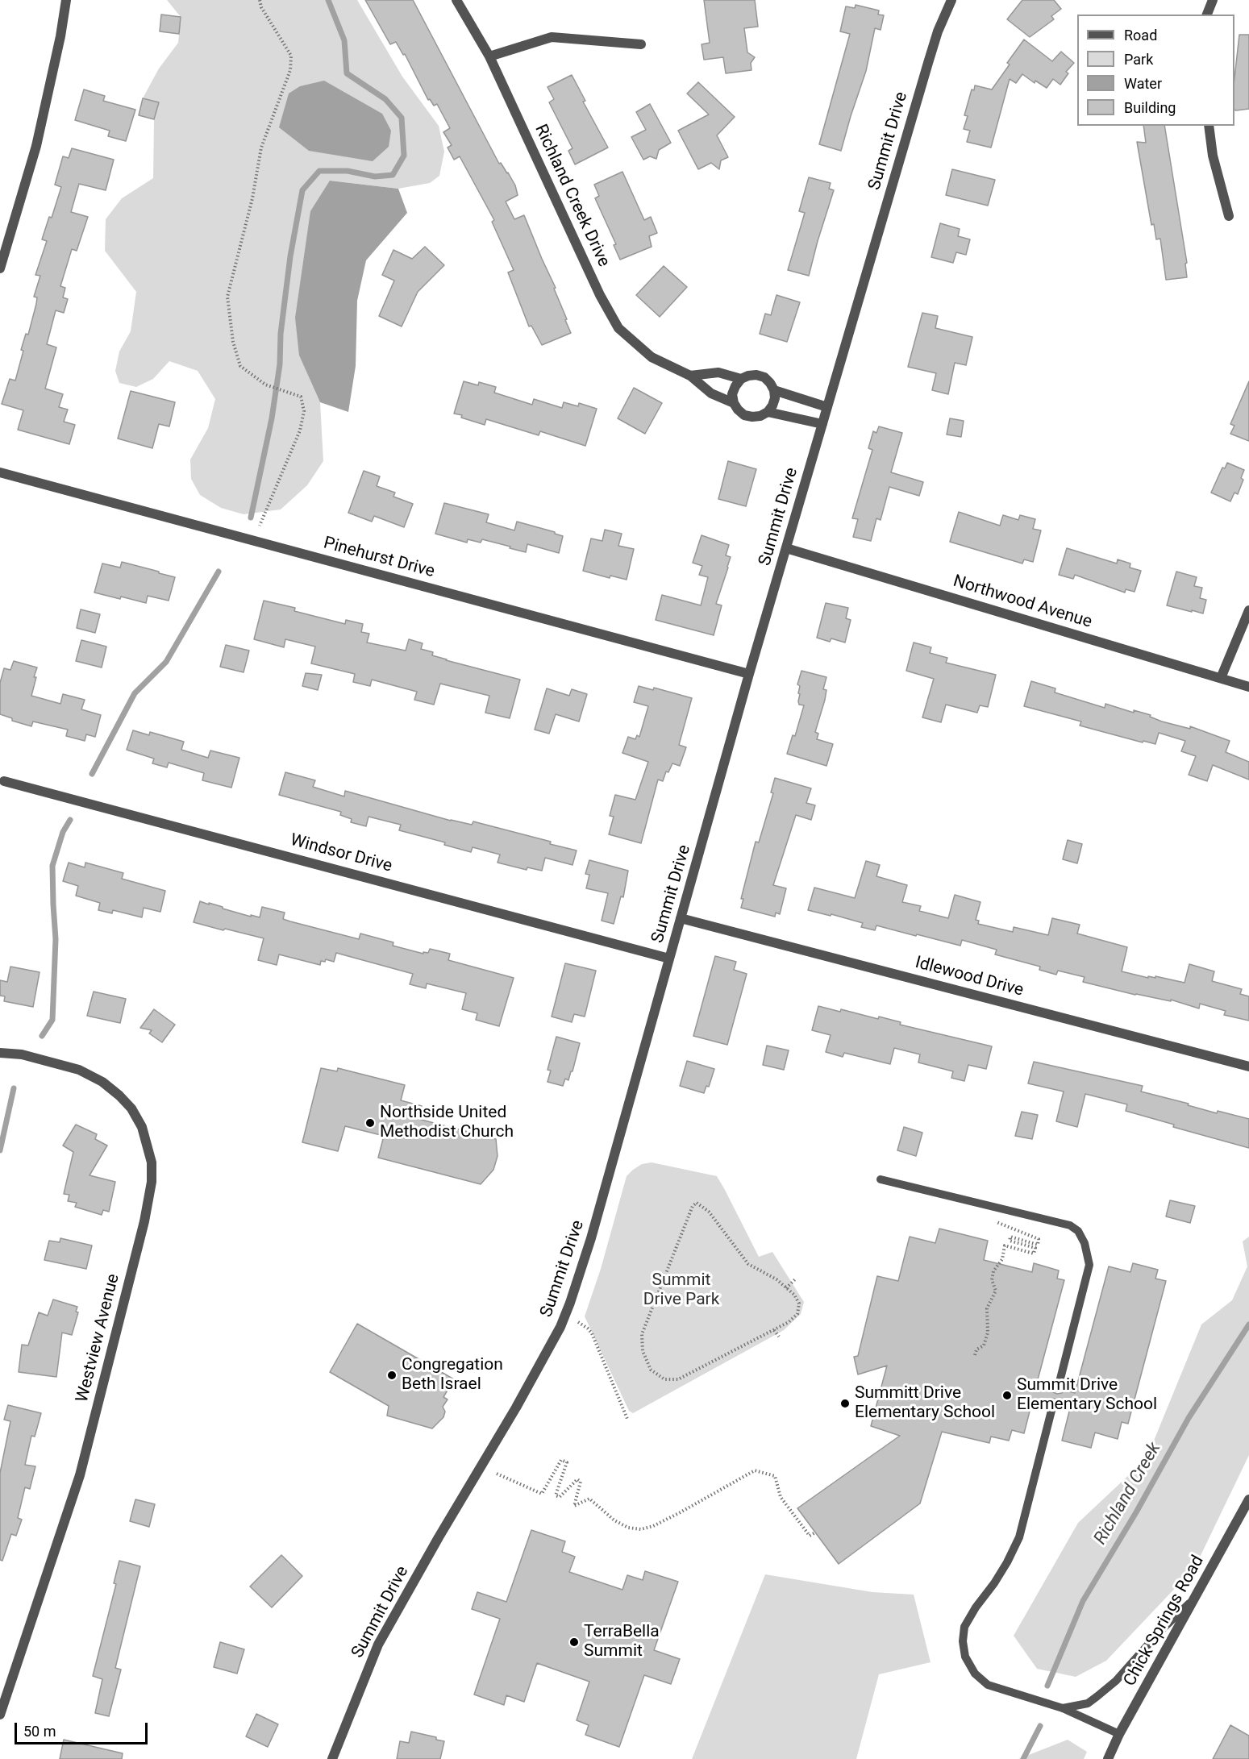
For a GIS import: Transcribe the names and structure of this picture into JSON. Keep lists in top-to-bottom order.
{
  "streets": {
    "street": [
      "Summit Drive",
      "Richland Creek Drive",
      "Pinehurst Drive",
      "Northwood Avenue",
      "Windsor Drive",
      "Idlewood Drive",
      "Westview Avenue",
      "Chick Springs Road"
    ]
  },
  "crossings": [
    ["Summit Drive", "Richland Creek Drive"],
    ["Summit Drive", "Pinehurst Drive"],
    ["Summit Drive", "Northwood Avenue"],
    ["Summit Drive", "Windsor Drive"],
    ["Summit Drive", "Idlewood Drive"]
  ],
  "water": ["Richland Creek"],
  "parks": ["Summit Drive Park"],
  "places": [
    "Northside United Methodist Church",
    "Congregation Beth Israel",
    "Summit Drive Elementary School",
    "Summitt Drive Elementary School",
    "TerraBella Summit"
  ],
  "legend": [
    "Road",
    "Park",
    "Water",
    "Building"
  ],
  "scale_bar": "50 m"
}
